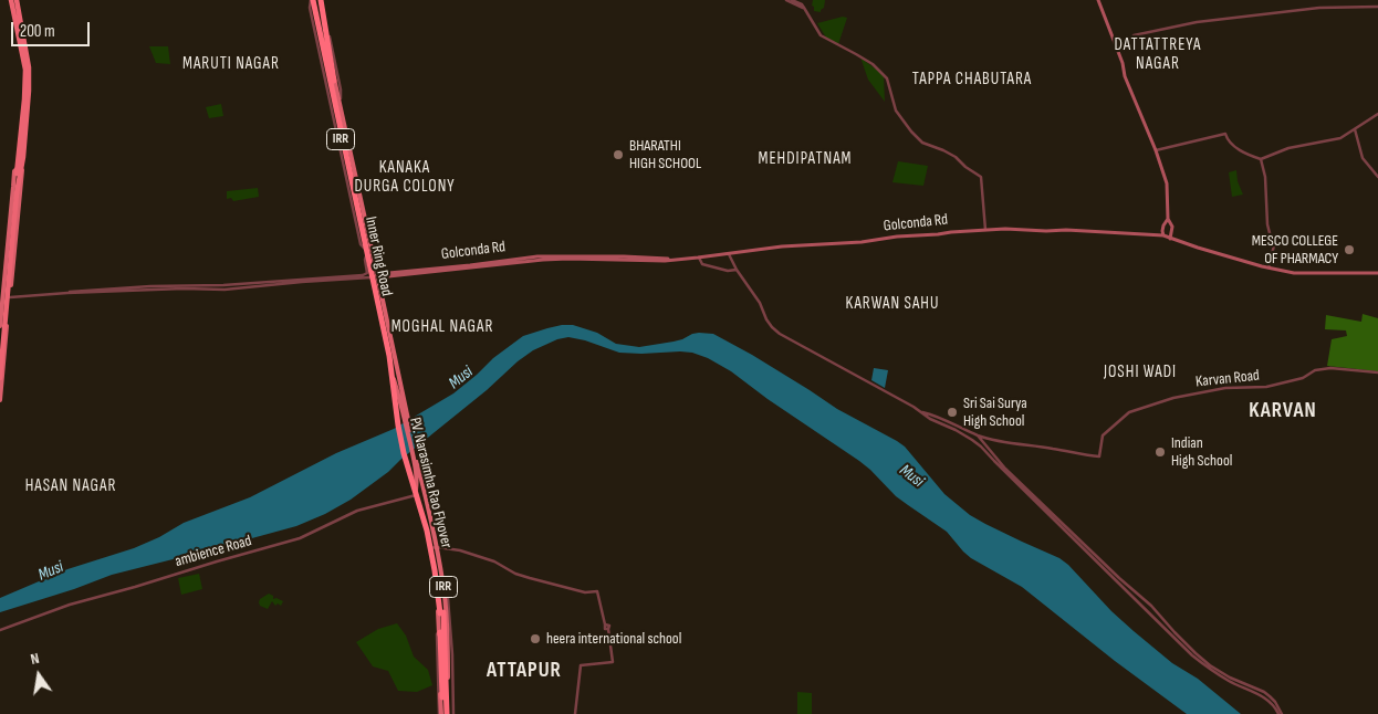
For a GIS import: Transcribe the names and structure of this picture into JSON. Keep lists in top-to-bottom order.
{
  "streets": {
    "highway": ["P.V. Narasimha Rao Flyover"],
    "main road": ["IRR", "Golconda Rd", "Inner Ring Road"],
    "street": ["Karvan Road", "ambience Road"]
  },
  "crossings": [
    ["Golconda Rd", "Inner Ring Road"],
    ["Golconda Rd", "Karvan Road"],
    ["Inner Ring Road", "P.V. Narasimha Rao Flyover"],
    ["Inner Ring Road", "ambience Road"]
  ],
  "districts": [
    "DATTATTREYA NAGAR",
    "MARUTI NAGAR",
    "TAPPA CHABUTARA",
    "MEHDIPATNAM",
    "KANAKA DURGA COLONY",
    "KARWAN SAHU",
    "MOGHAL NAGAR",
    "JOSHI WADI",
    "KARVAN",
    "HASAN NAGAR",
    "ATTAPUR"
  ],
  "water": ["Musi"],
  "places": [
    "BHARATHI HIGH SCHOOL",
    "MESCO COLLEGE OF PHARMACY",
    "Sri Sai Surya High School",
    "Indian High School",
    "heera international school"
  ],
  "scale_bar": "200 m",
  "north": "top"
}
